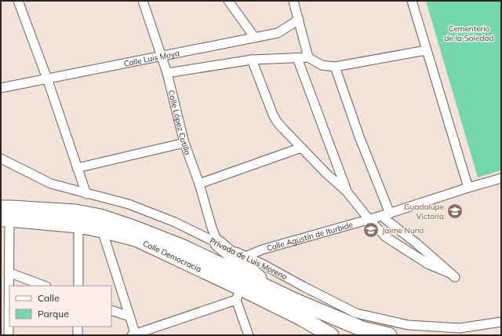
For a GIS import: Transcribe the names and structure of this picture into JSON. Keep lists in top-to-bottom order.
{
  "streets": {
    "highway": ["Calle Democracia"],
    "street": [
      "Calle Luis Moya",
      "Calle López Cotilla",
      "Calle Agustín de Iturbide",
      "Privada de Luis Moreno"
    ]
  },
  "crossings": [
    ["Calle Luis Moya", "Calle López Cotilla"],
    ["Calle López Cotilla", "Privada de Luis Moreno"],
    ["Calle Agustín de Iturbide", "Privada de Luis Moreno"]
  ],
  "parks": ["Cementerio de la Soledad"],
  "places": {
    "school or university": ["Guadalupe Victoria", "Jaime Nuno"]
  },
  "legend": ["Calle", "Parque"]
}
